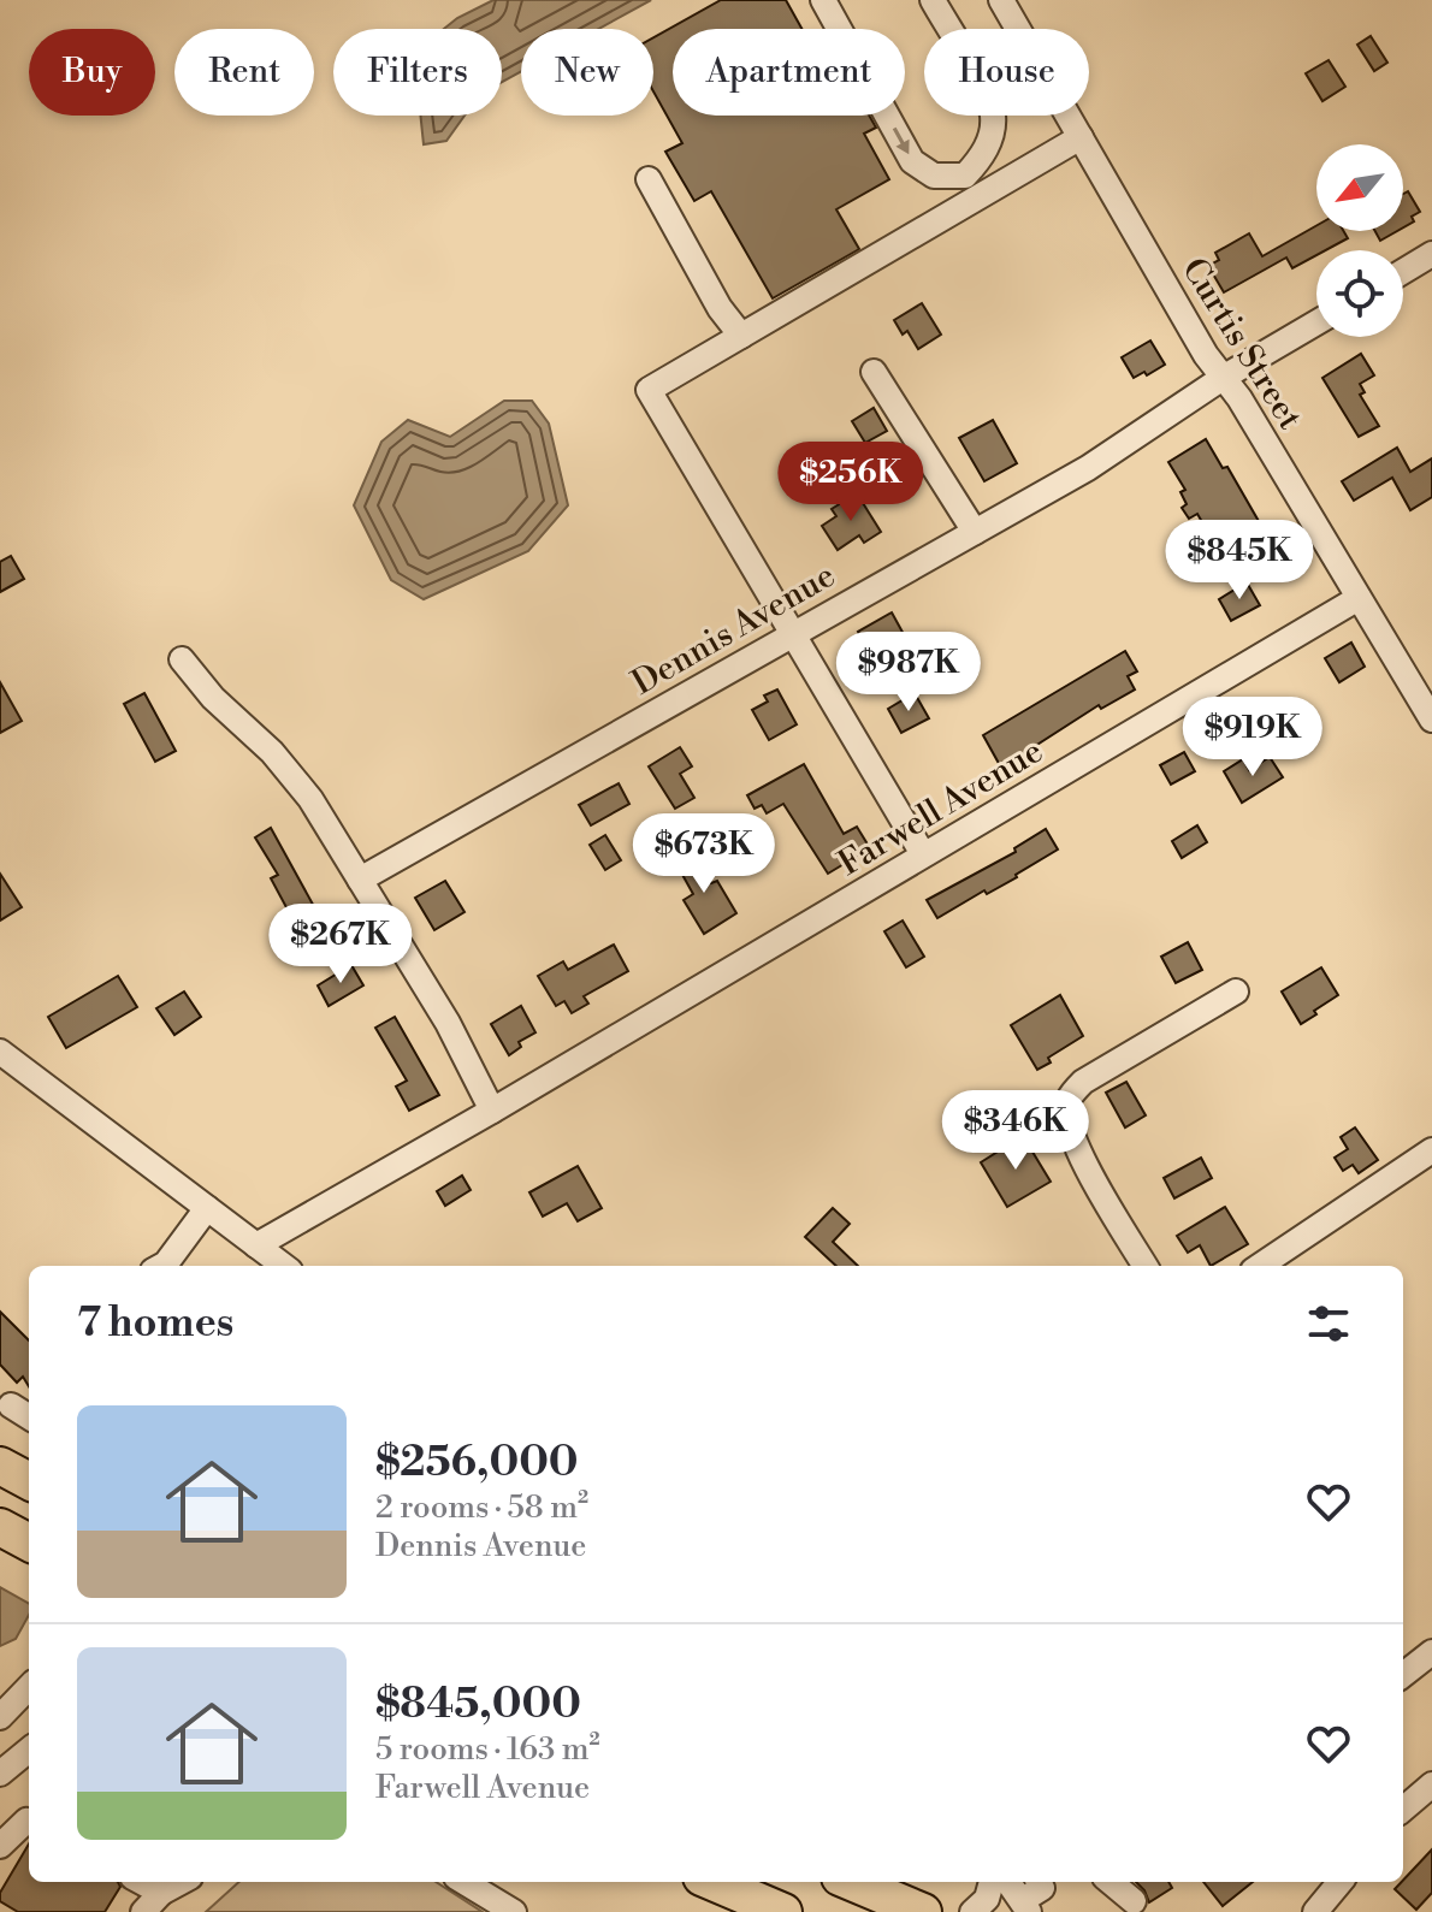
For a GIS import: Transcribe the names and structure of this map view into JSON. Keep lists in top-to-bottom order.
{
  "streets": {
    "street": ["Curtis Street", "Dennis Avenue", "Farwell Avenue"]
  },
  "crossings": [
    ["Curtis Street", "Dennis Avenue"],
    ["Curtis Street", "Farwell Avenue"]
  ],
  "north": "bottom left",
  "page": {
    "chip": [
      "Buy",
      "Rent",
      "Filters",
      "New",
      "Apartment",
      "House"
    ],
    "price": [
      "$256K",
      "$845K",
      "$987K",
      "$919K",
      "$673K",
      "$267K",
      "$346K"
    ],
    "heading": "7 homes",
    "list": [
      {
        "name": "$256,000",
        "note": "2 rooms · 58 m² · Dennis Avenue"
      },
      {
        "name": "$845,000",
        "note": "5 rooms · 163 m² · Farwell Avenue"
      }
    ]
  }
}
